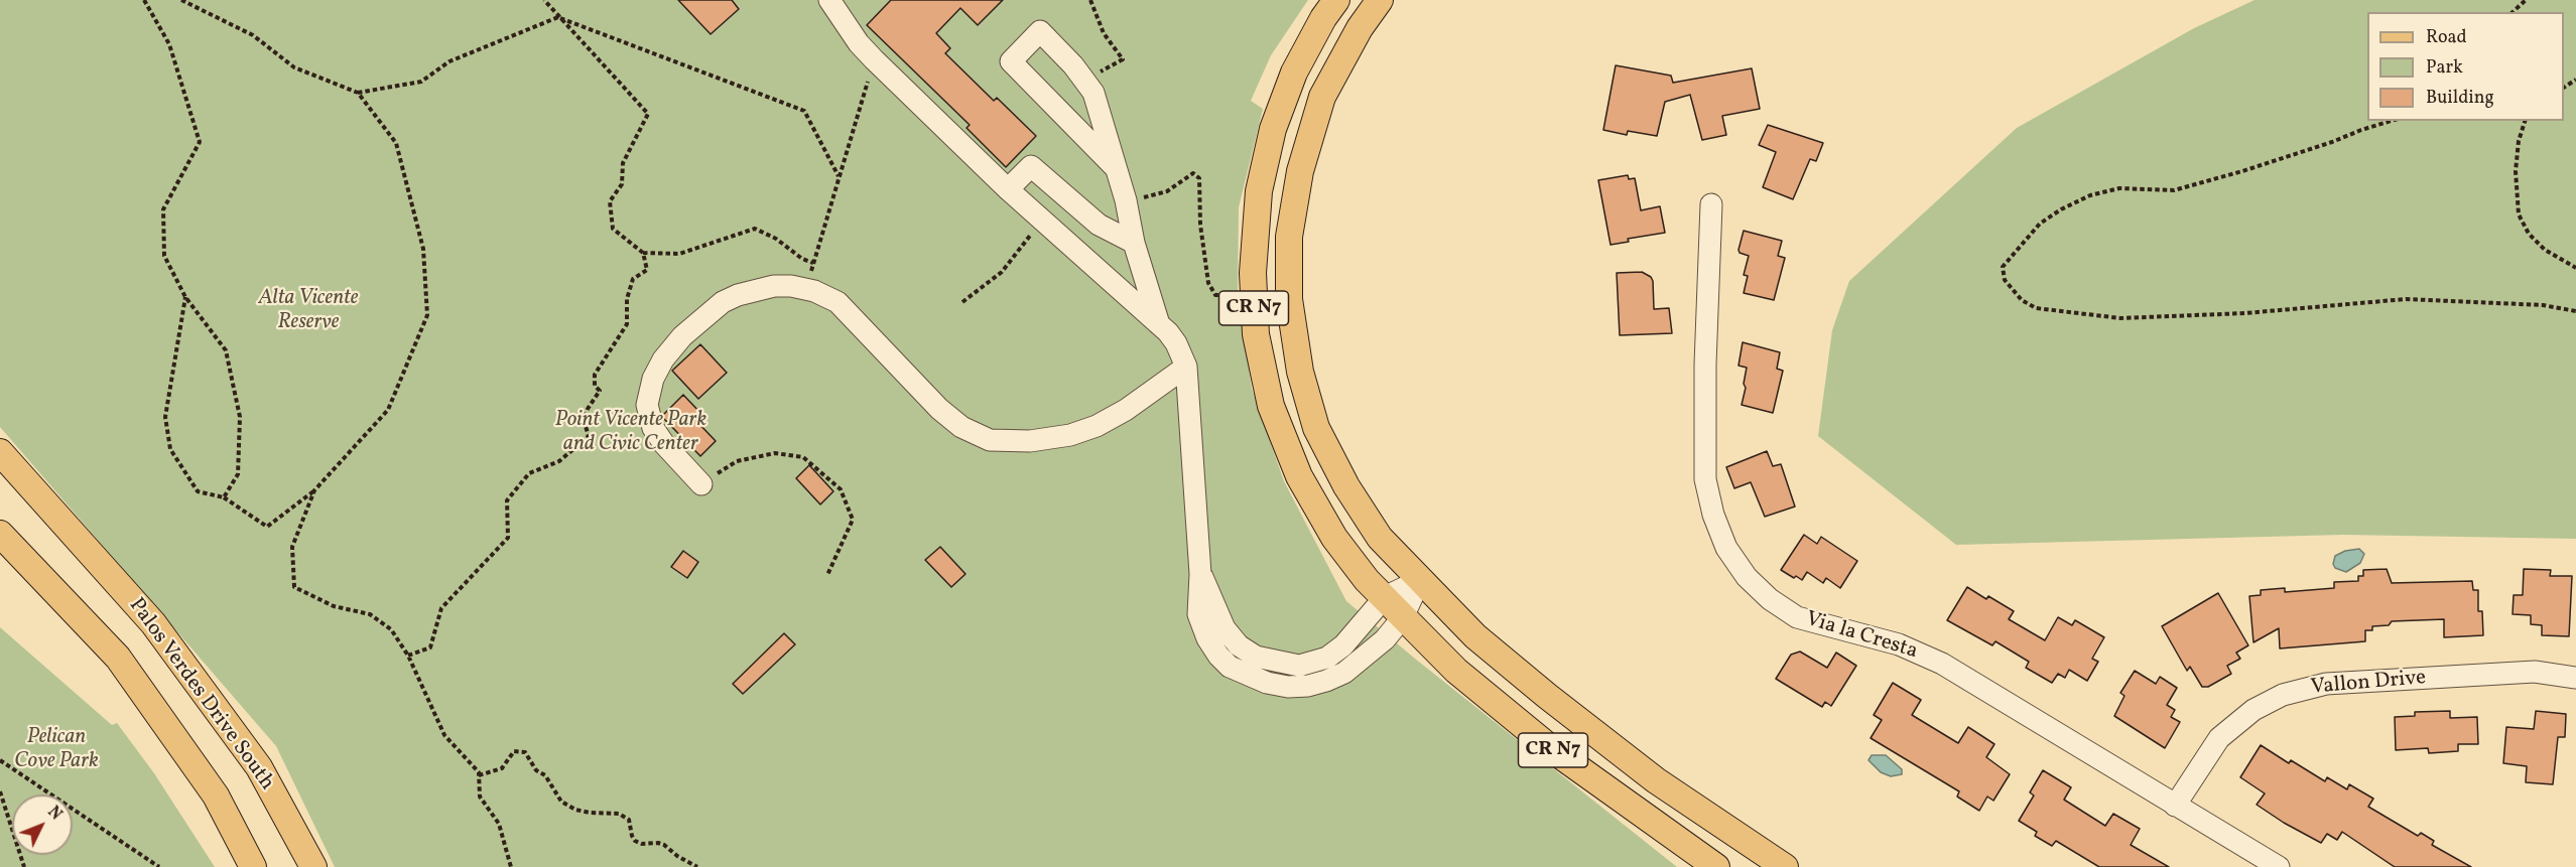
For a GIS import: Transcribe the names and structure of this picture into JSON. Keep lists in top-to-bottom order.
{
  "streets": {
    "main road": ["CR N7", "Palos Verdes Drive South"],
    "street": ["Via la Cresta", "Vallon Drive"]
  },
  "crossings": [
    ["Via la Cresta", "Vallon Drive"]
  ],
  "parks": ["Alta Vicente Reserve", "Point Vicente Park and Civic Center", "Pelican Cove Park"],
  "legend": ["Road", "Park", "Building"],
  "north": "top right"
}
